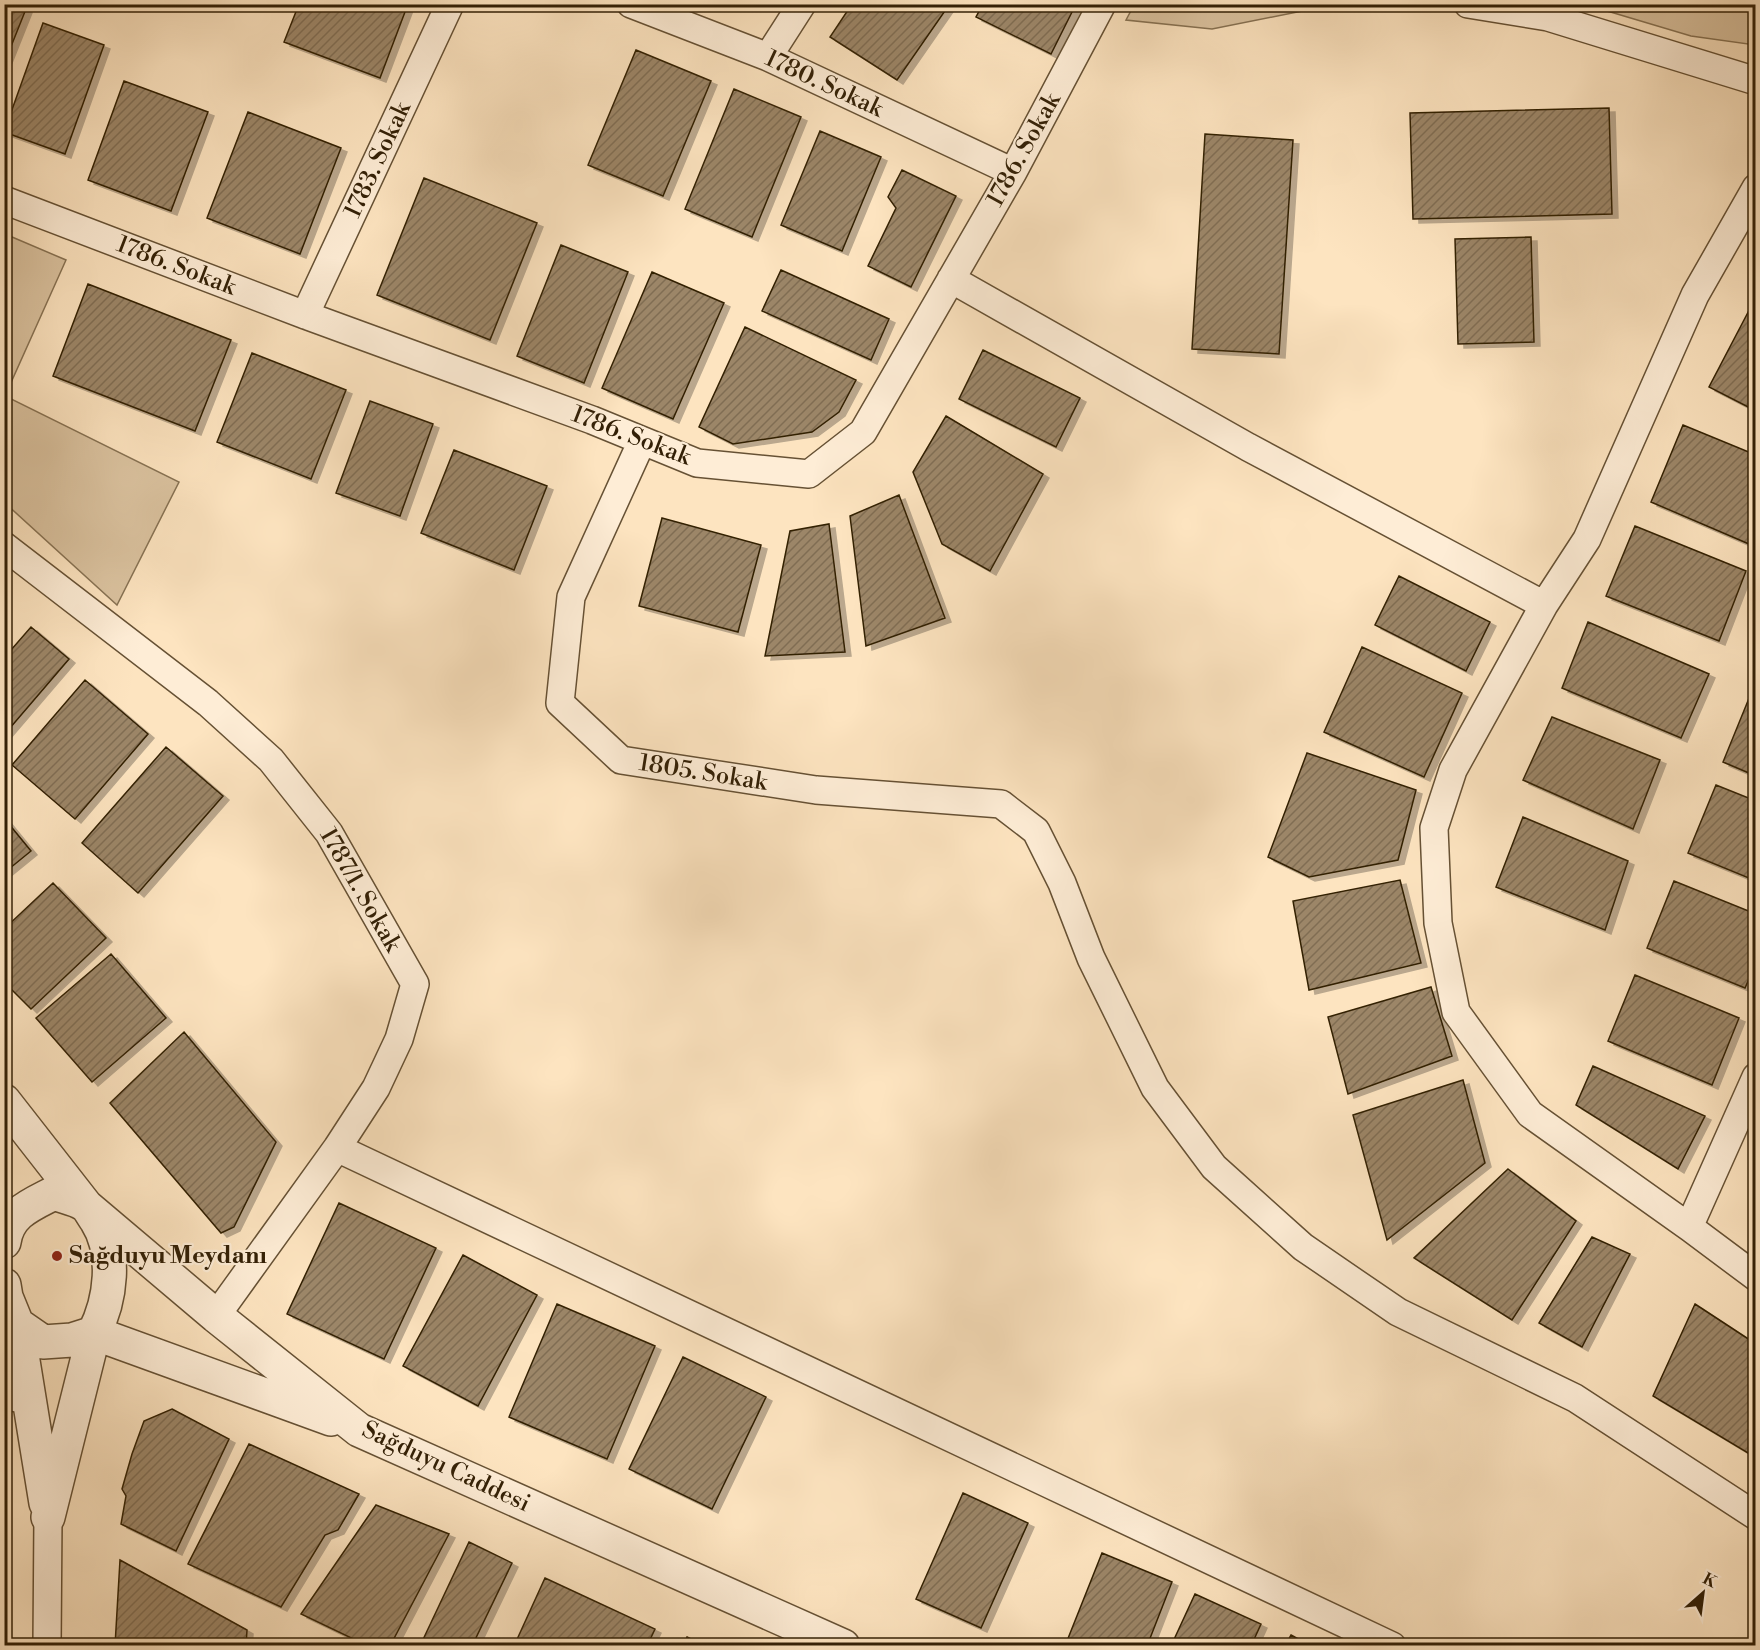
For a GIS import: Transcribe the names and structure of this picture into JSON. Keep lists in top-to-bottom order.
{
  "streets": {
    "street": [
      "1780. Sokak",
      "1786. Sokak",
      "1783. Sokak",
      "1805. Sokak",
      "1787/1. Sokak",
      "Sağduyu Caddesi"
    ]
  },
  "crossings": [
    ["1780. Sokak", "1786. Sokak"],
    ["1786. Sokak", "1783. Sokak"],
    ["1786. Sokak", "1805. Sokak"],
    ["1787/1. Sokak", "Sağduyu Caddesi"]
  ],
  "places": ["Sağduyu Meydanı"],
  "north": "top right"
}
